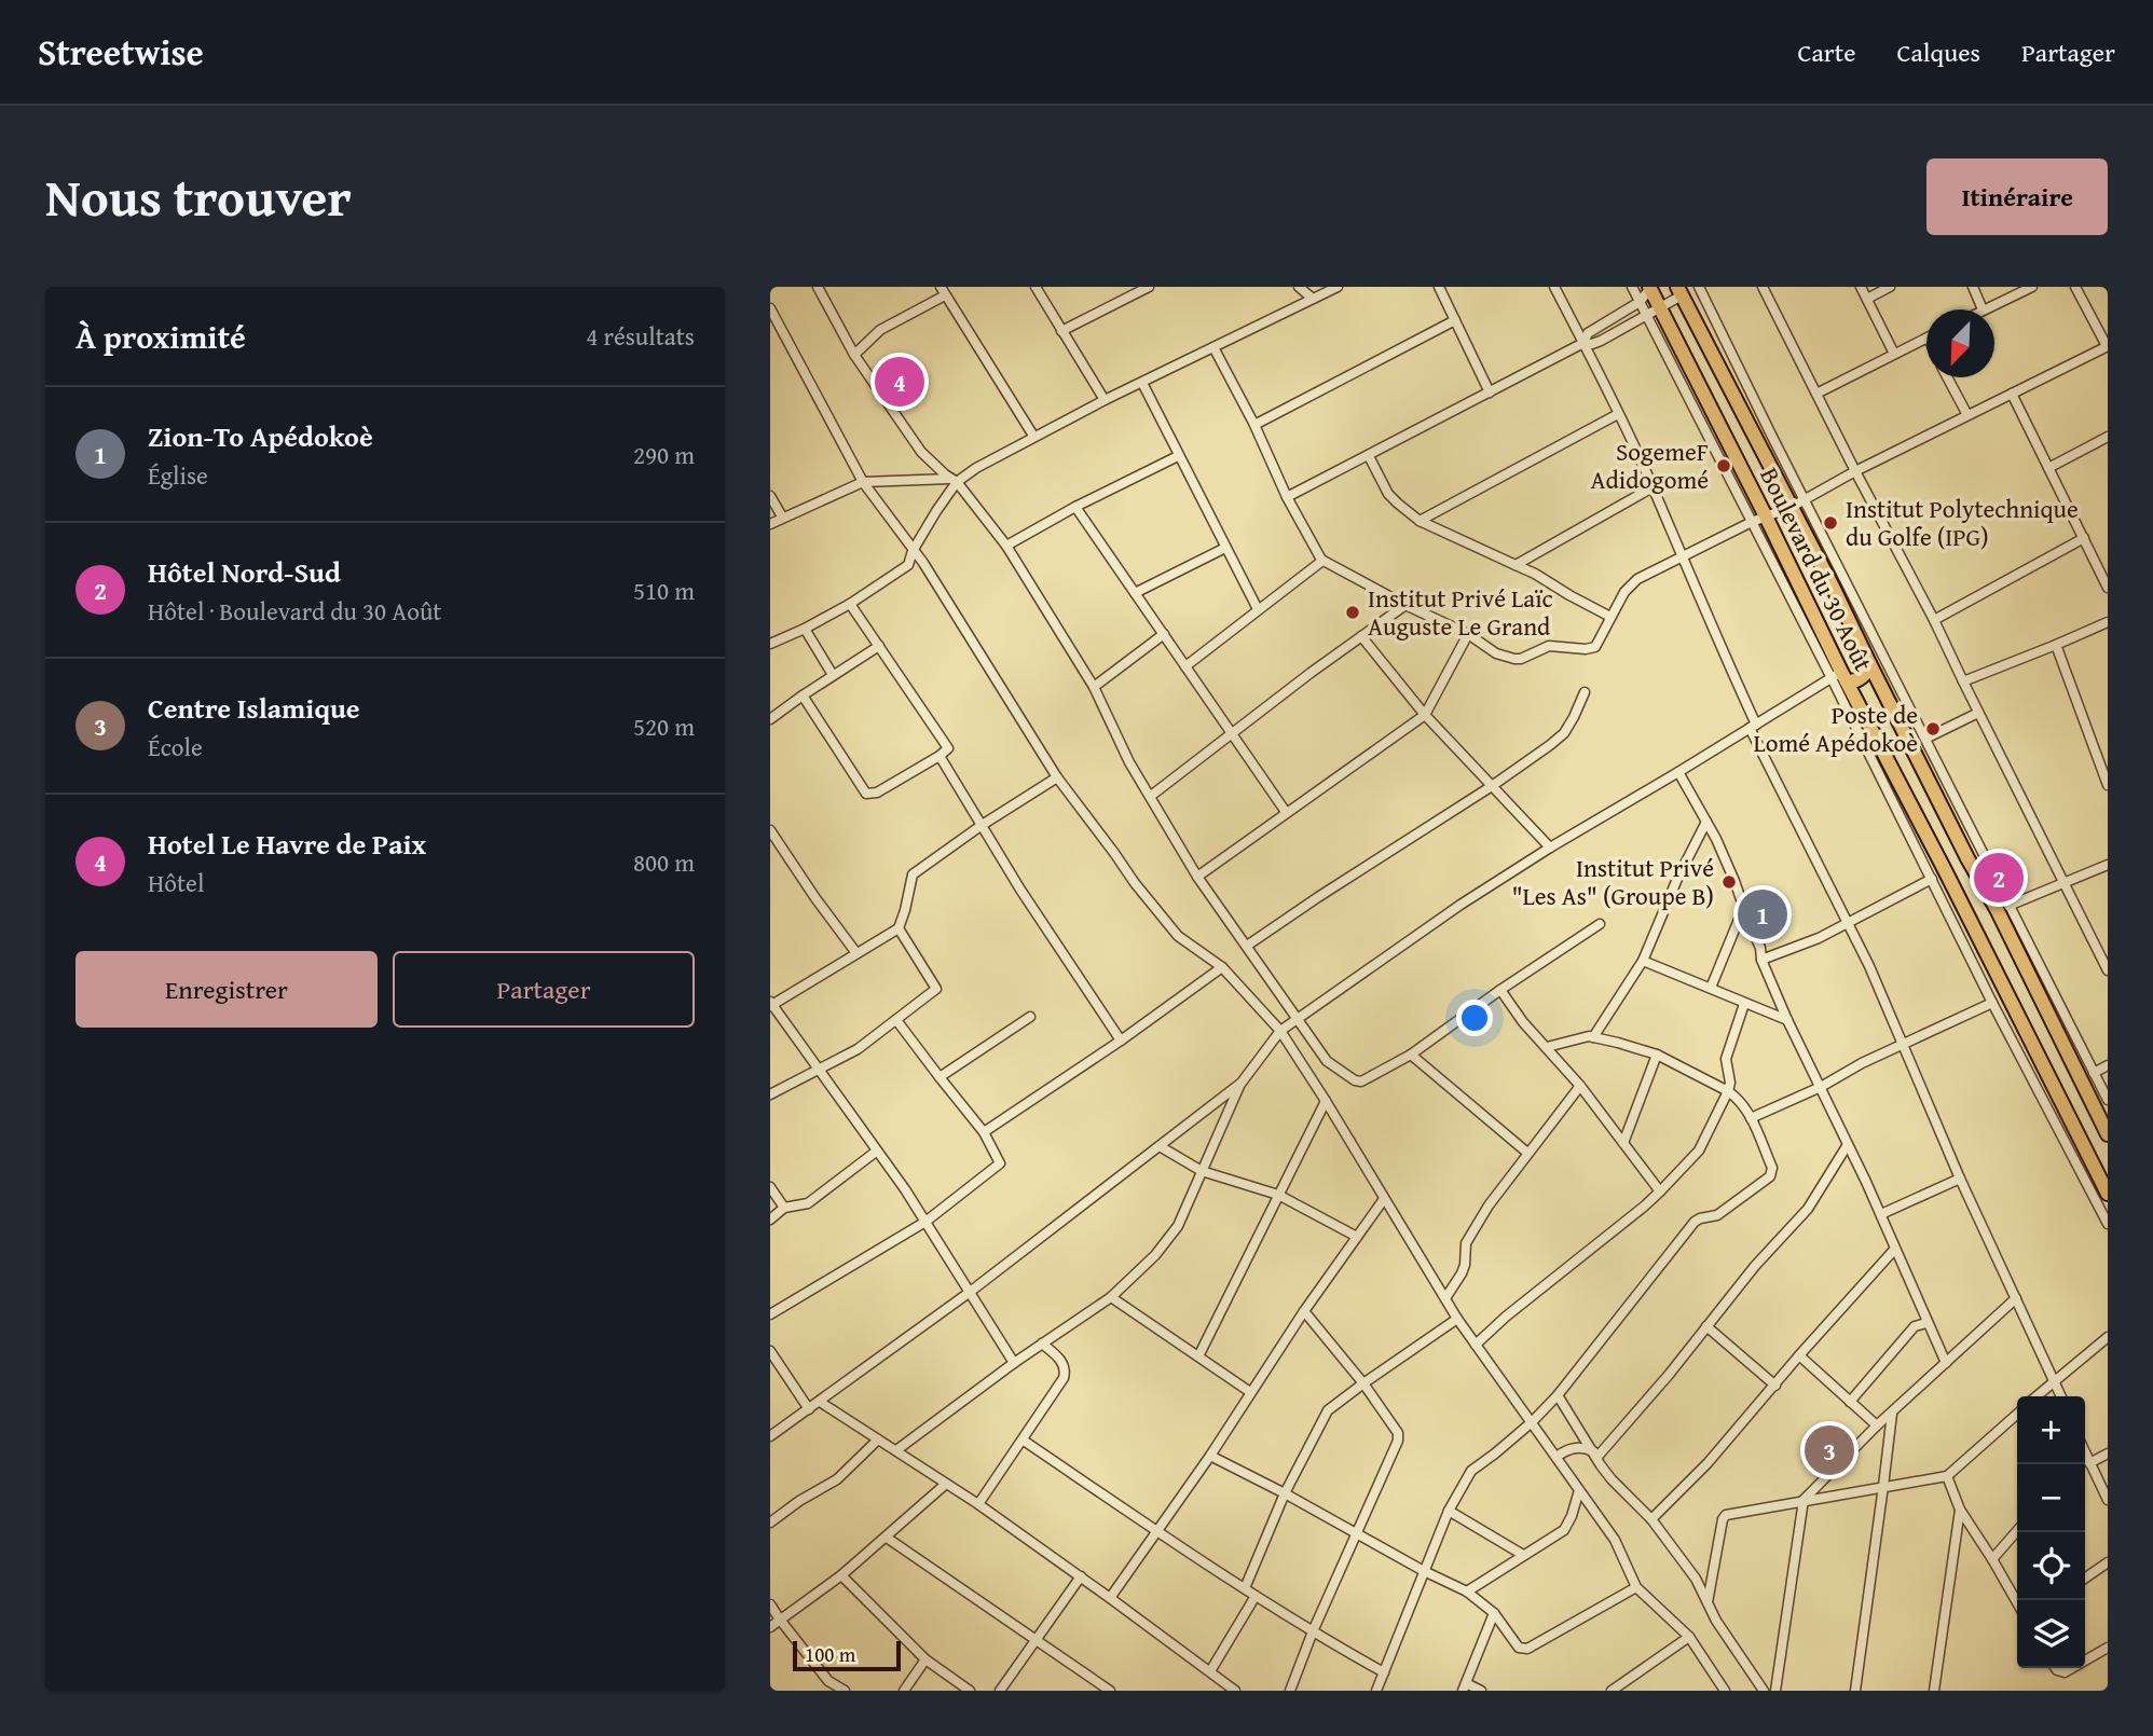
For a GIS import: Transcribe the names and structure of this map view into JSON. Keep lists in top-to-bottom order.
{
  "streets": {
    "highway": ["Boulevard du 30 Août"]
  },
  "places": [
    "SogemeF Adidogomé",
    "Institut Polytechnique du Golfe (IPG)",
    "Institut Privé Laïc Auguste Le Grand",
    "Poste de Lomé Apédokoè",
    "Institut Privé \"Les As\" (Groupe B)"
  ],
  "scale_bar": "100 m",
  "north": "bottom left",
  "page": {
    "header": "Streetwise",
    "nav": ["Carte", "Calques", "Partager"],
    "title": "Nous trouver",
    "buttons": [
      "Itinéraire",
      ["Enregistrer", "Partager"]
    ],
    "heading": ["À proximité", "4 résultats"],
    "pins": [
      "4",
      "2",
      "1",
      "3"
    ],
    "list": [
      {
        "mark": "1",
        "name": "Zion-To Apédokoè",
        "note": "Église",
        "value": "290 m"
      },
      {
        "mark": "2",
        "name": "Hôtel Nord-Sud",
        "note": "Hôtel · Boulevard du 30 Août",
        "value": "510 m"
      },
      {
        "mark": "3",
        "name": "Centre Islamique",
        "note": "École",
        "value": "520 m"
      },
      {
        "mark": "4",
        "name": "Hotel Le Havre de Paix",
        "note": "Hôtel",
        "value": "800 m"
      }
    ],
    "map_buttons": ["+", "−"],
    "scale": "100 m"
  }
}
